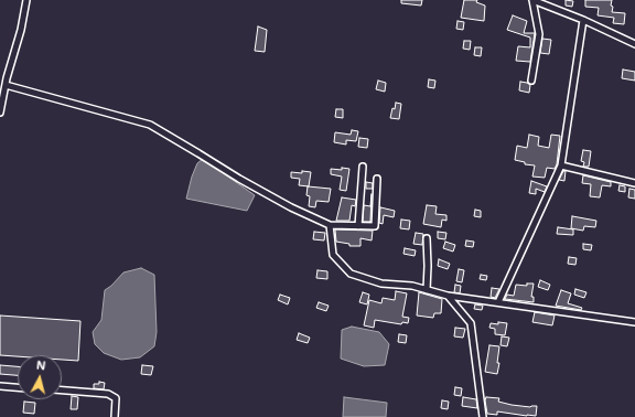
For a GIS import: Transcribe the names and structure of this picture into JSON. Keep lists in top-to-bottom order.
{
  "north": "top"
}
